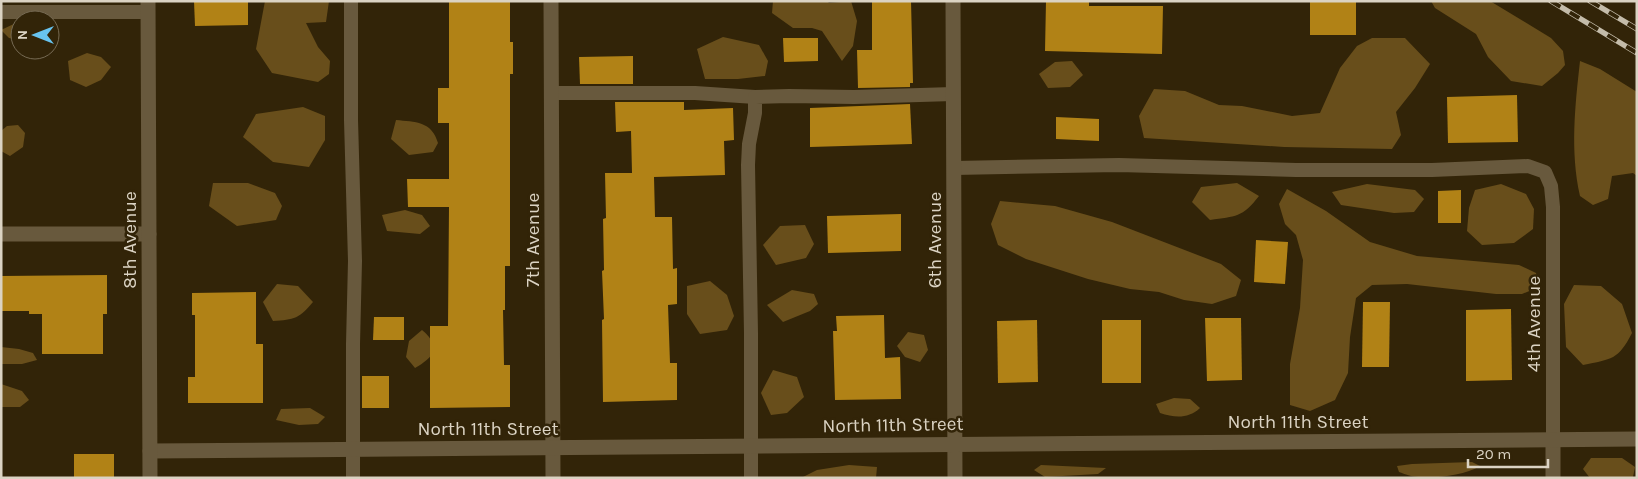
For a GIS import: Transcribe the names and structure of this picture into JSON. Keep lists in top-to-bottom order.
{
  "streets": {
    "street": [
      "8th Avenue",
      "7th Avenue",
      "6th Avenue",
      "4th Avenue",
      "North 11th Street"
    ]
  },
  "crossings": [
    ["8th Avenue", "North 11th Street"],
    ["7th Avenue", "North 11th Street"],
    ["6th Avenue", "4th Avenue"],
    ["6th Avenue", "North 11th Street"],
    ["4th Avenue", "North 11th Street"]
  ],
  "scale_bar": "20 m",
  "north": "left"
}
